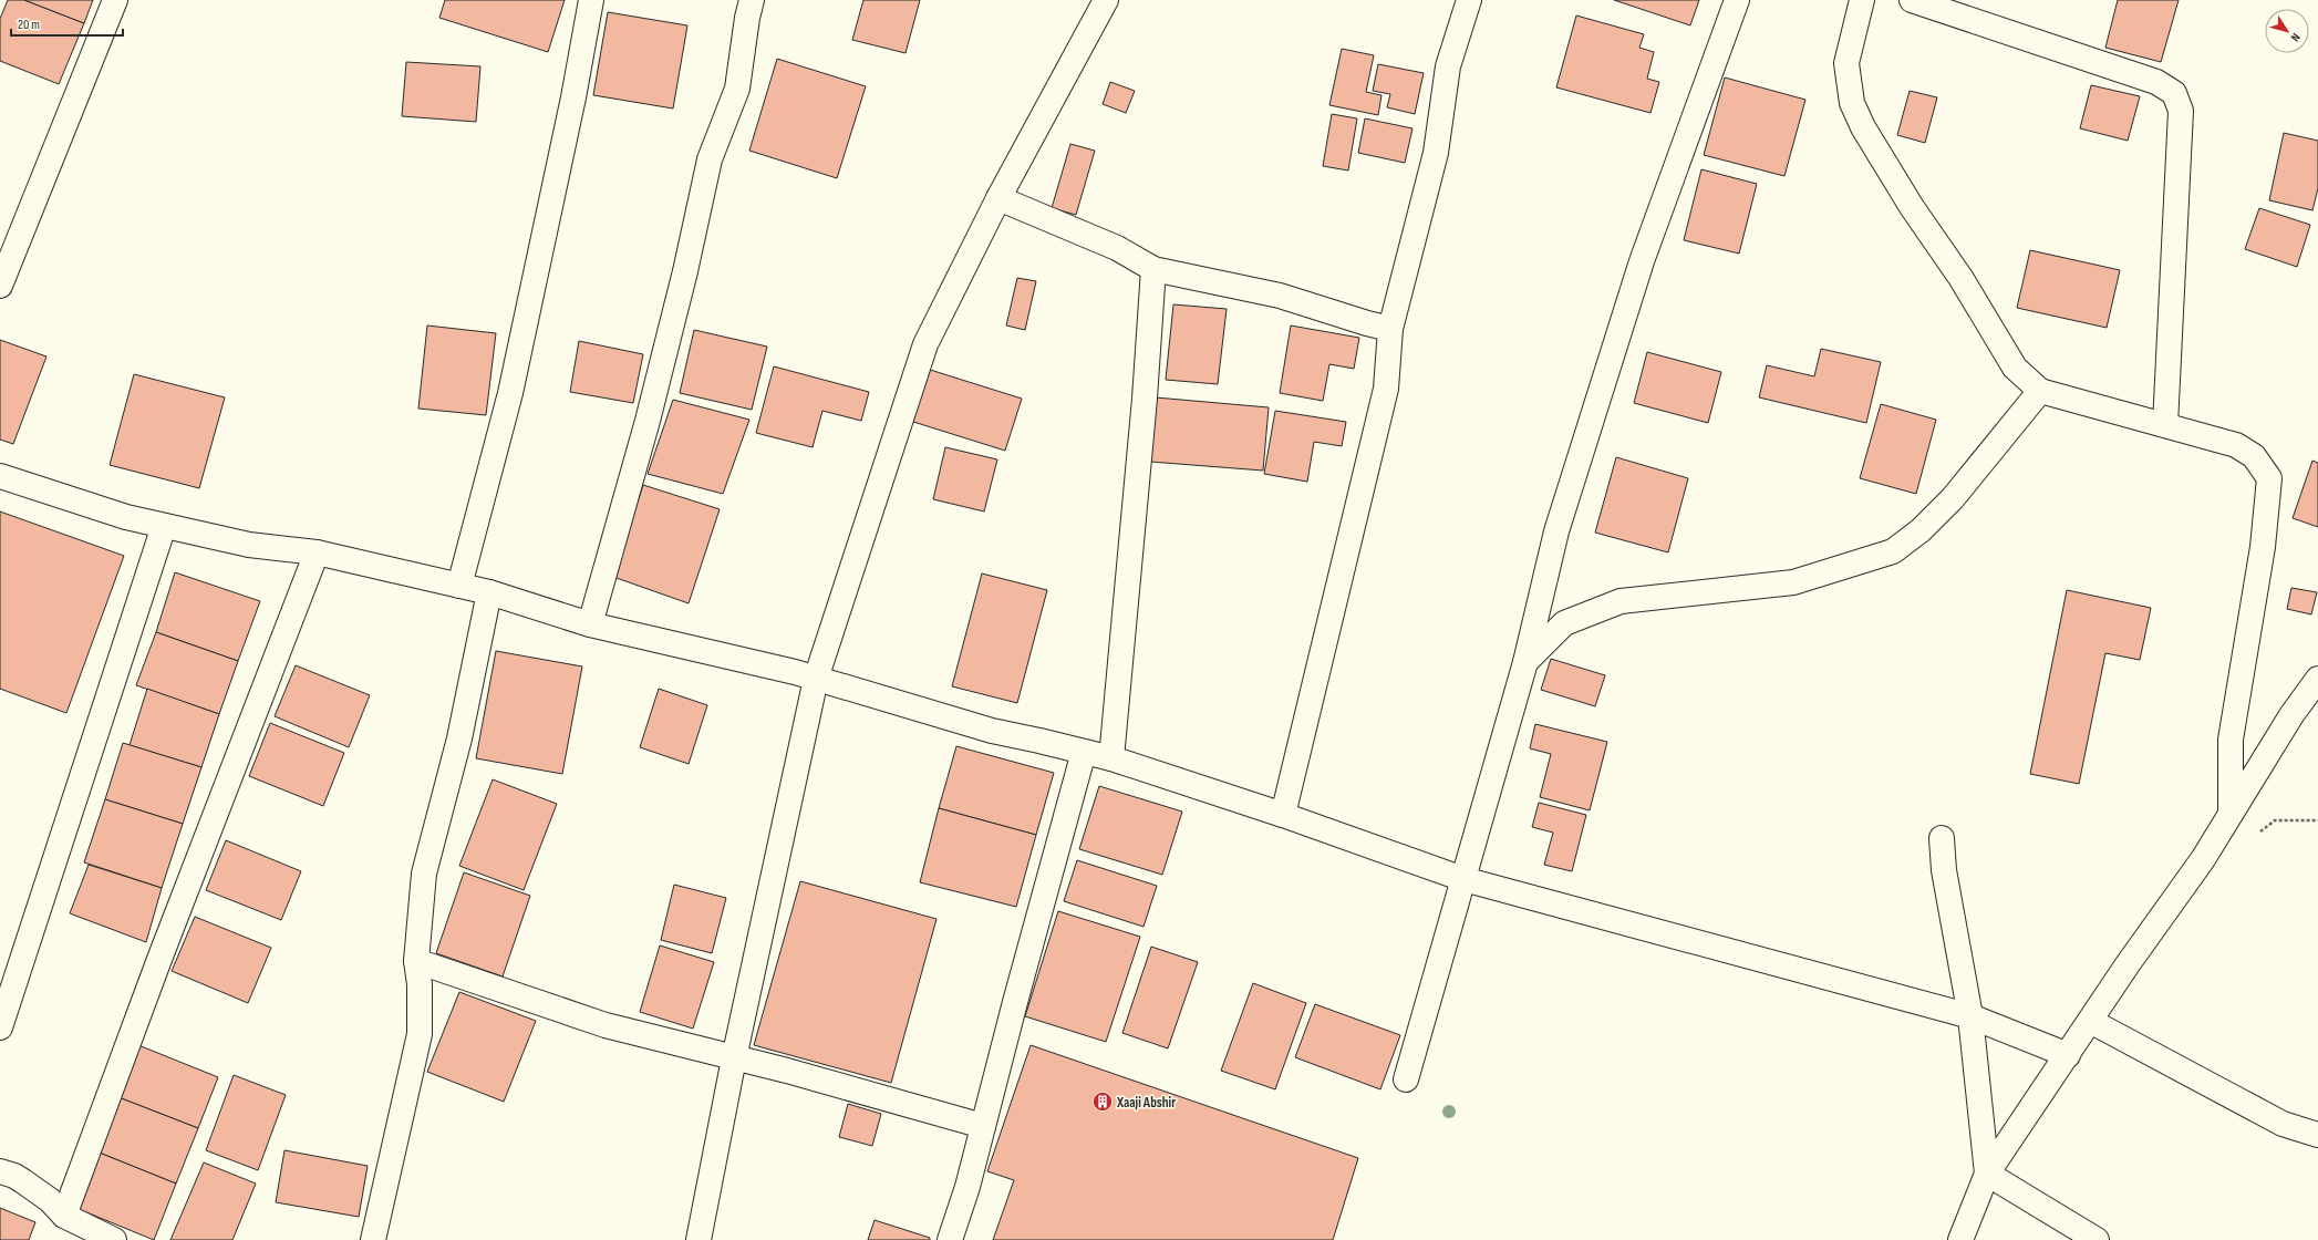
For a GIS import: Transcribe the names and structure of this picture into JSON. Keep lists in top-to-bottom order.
{
  "places": {
    "building": ["Xaaji Abshir"]
  },
  "scale_bar": "20 m",
  "north": "bottom right"
}
